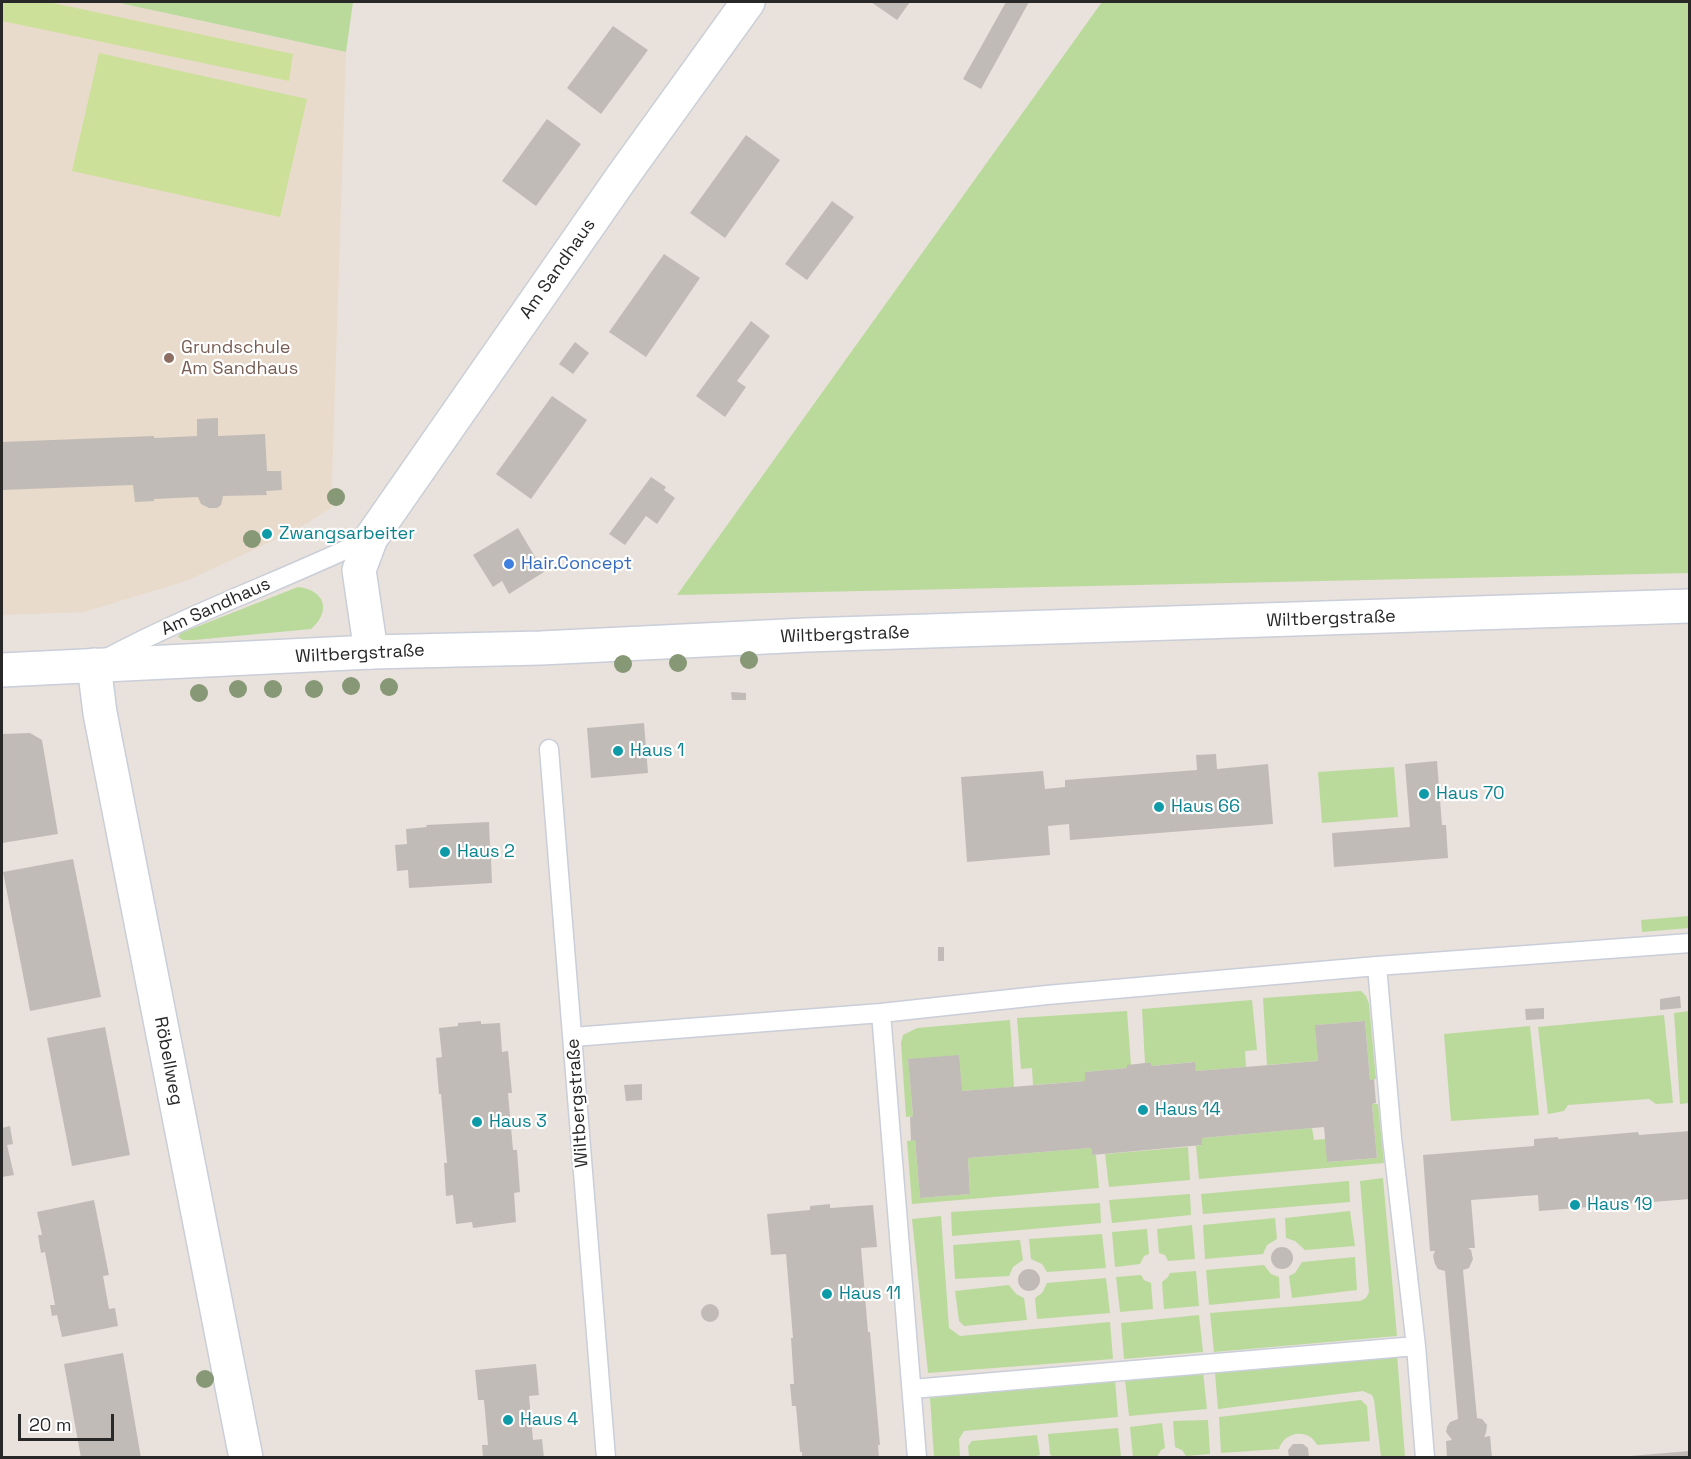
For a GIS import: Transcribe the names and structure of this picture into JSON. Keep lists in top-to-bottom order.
{
  "streets": {
    "main road": ["Am Sandhaus", "Wiltbergstraße", "Röbellweg"]
  },
  "crossings": [
    ["Am Sandhaus", "Wiltbergstraße"],
    ["Am Sandhaus", "Röbellweg"],
    ["Wiltbergstraße", "Röbellweg"]
  ],
  "places": [
    "Grundschule Am Sandhaus",
    "Zwangsarbeiter",
    "Hair.Concept",
    "Haus 1",
    "Haus 70",
    "Haus 66",
    "Haus 2",
    "Haus 14",
    "Haus 3",
    "Haus 19",
    "Haus 11",
    "Haus 4"
  ],
  "scale_bar": "20 m"
}
